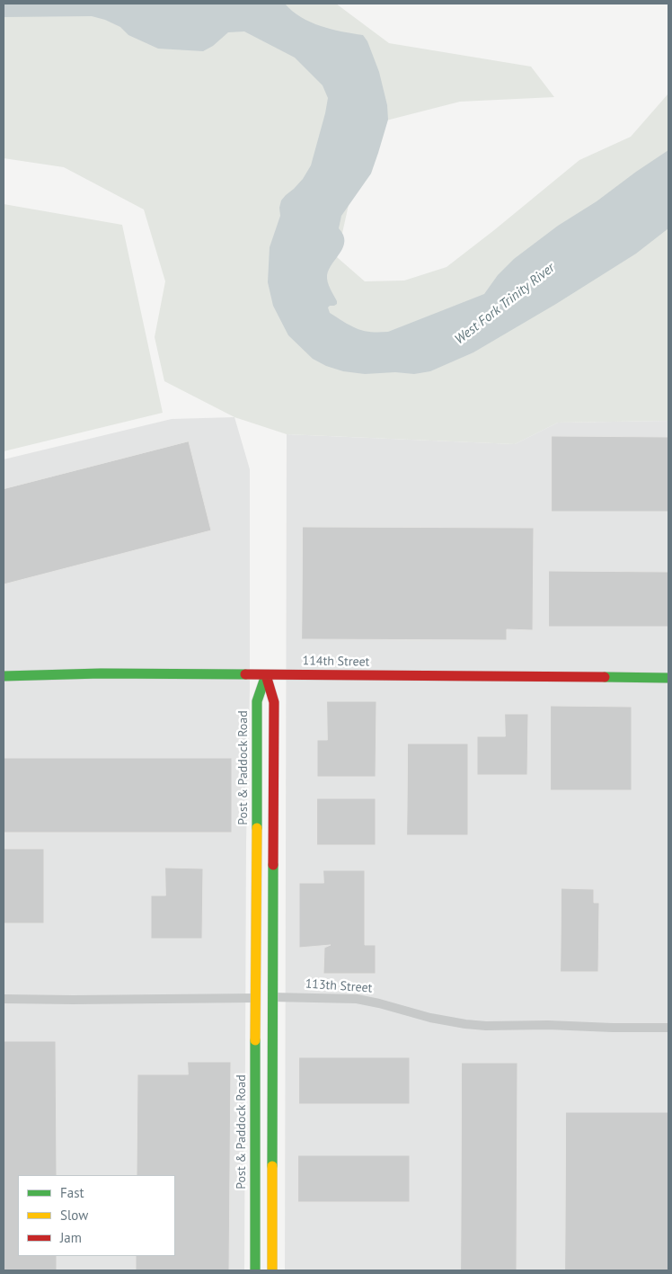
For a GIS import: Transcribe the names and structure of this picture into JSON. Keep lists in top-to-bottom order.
{
  "streets": {
    "street": ["114th Street", "Post & Paddock Road", "113th Street"]
  },
  "crossings": [
    ["114th Street", "Post & Paddock Road"],
    ["Post & Paddock Road", "113th Street"]
  ],
  "water": ["West Fork Trinity River"],
  "legend": ["Fast", "Slow", "Jam"]
}
